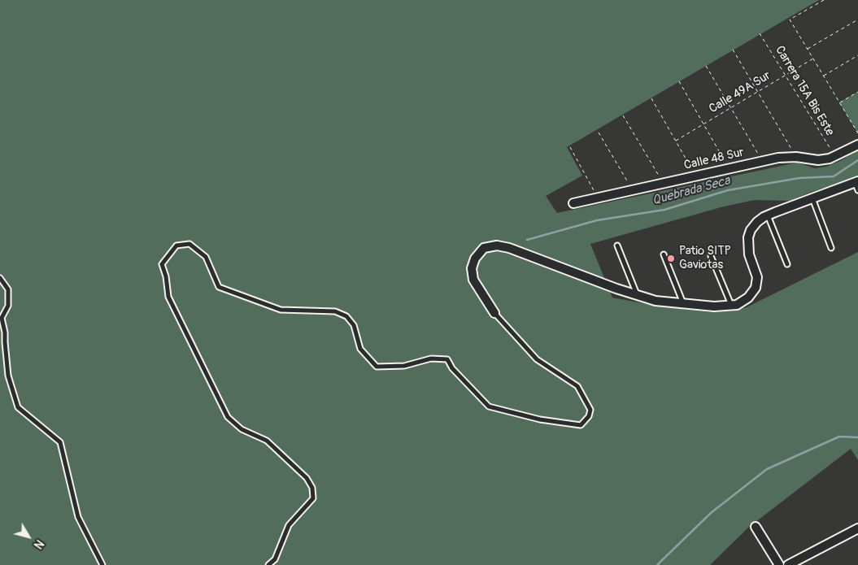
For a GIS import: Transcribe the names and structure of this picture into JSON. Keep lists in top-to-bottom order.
{
  "streets": {
    "street": ["Calle 48 Sur"],
    "path": ["Carrera 15A Bis Este", "Calle 49A Sur"]
  },
  "crossings": [
    ["Carrera 15A Bis Este", "Calle 49A Sur"],
    ["Carrera 15A Bis Este", "Calle 48 Sur"]
  ],
  "water": ["Quebrada Seca"],
  "places": ["Patio SITP Gaviotas"],
  "north": "bottom right"
}
